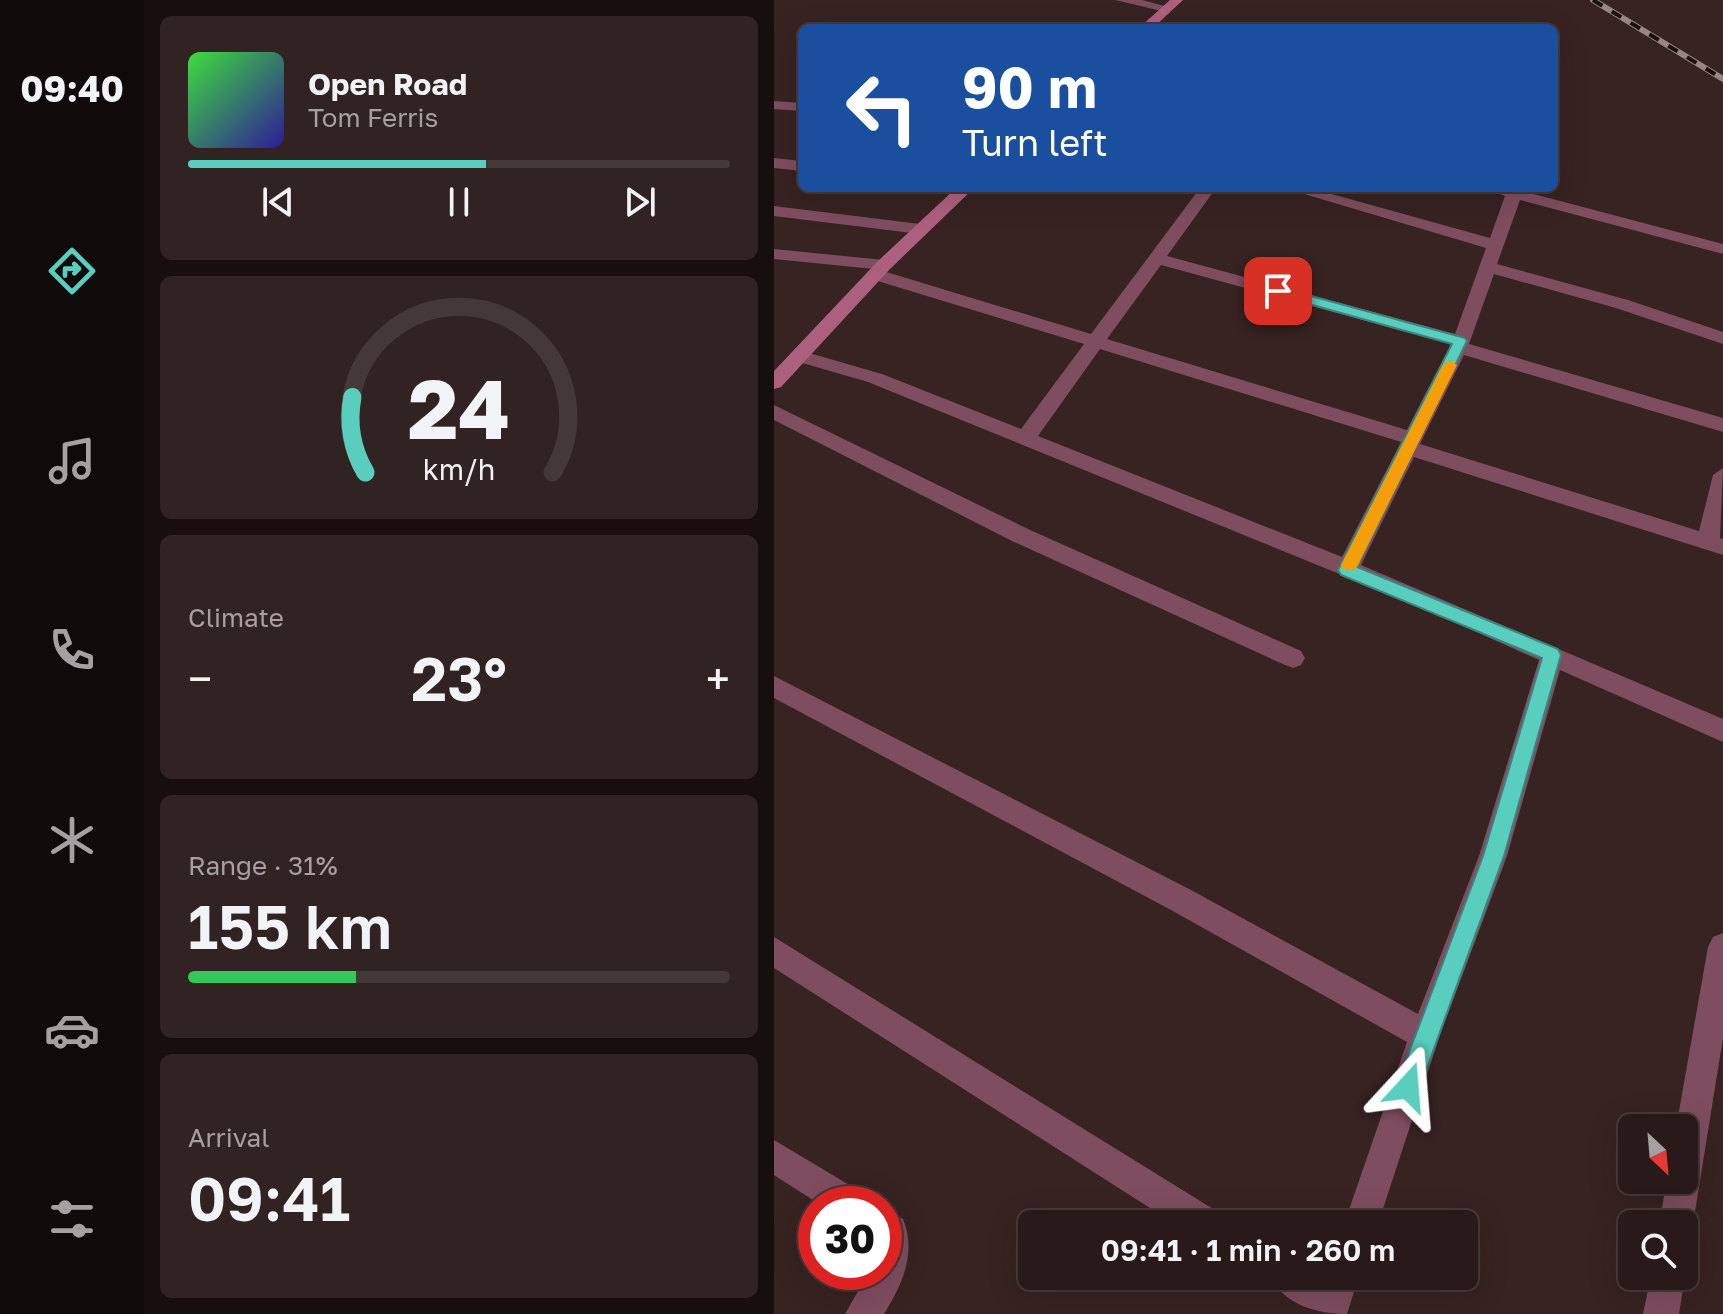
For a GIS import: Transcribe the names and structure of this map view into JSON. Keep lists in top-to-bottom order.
{
  "north": "bottom right",
  "page": {
    "tabs": "09:40",
    "turn": ["90 m", "Turn left"],
    "song": ["Open Road", "Tom Ferris"],
    "tile": [
      "Climate",
      ["Range · 31%", "155 km"],
      ["Arrival", "09:41"]
    ],
    "heat": ["−", "23°", "+"],
    "limit": "30",
    "trip": "09:41 · 1 min · 260 m",
    "gauge": ["24", "km/h"]
  }
}
